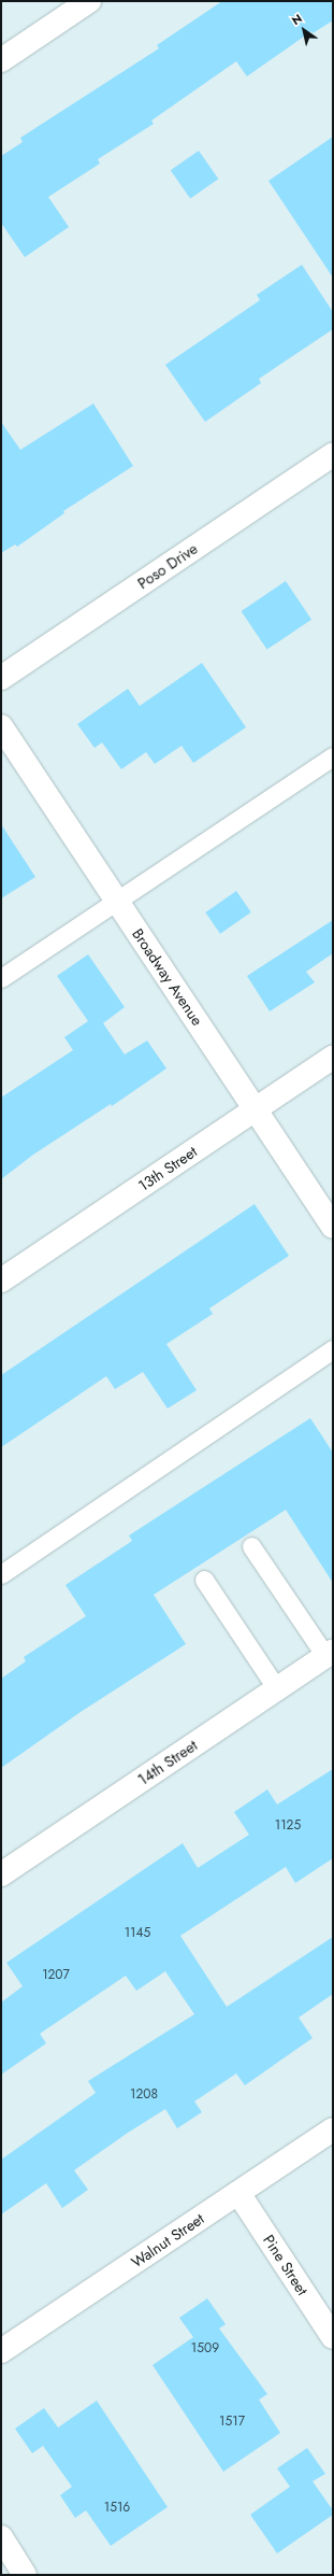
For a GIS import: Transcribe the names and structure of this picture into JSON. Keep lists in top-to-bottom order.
{
  "streets": {
    "street": [
      "Poso Drive",
      "Broadway Avenue",
      "13th Street",
      "14th Street",
      "Walnut Street",
      "Pine Street"
    ]
  },
  "crossings": [
    ["Broadway Avenue", "13th Street"],
    ["Walnut Street", "Pine Street"]
  ],
  "house_numbers": [
    "1125",
    "1145",
    "1207",
    "1208",
    "1509",
    "1517",
    "1516"
  ],
  "north": "top left"
}
